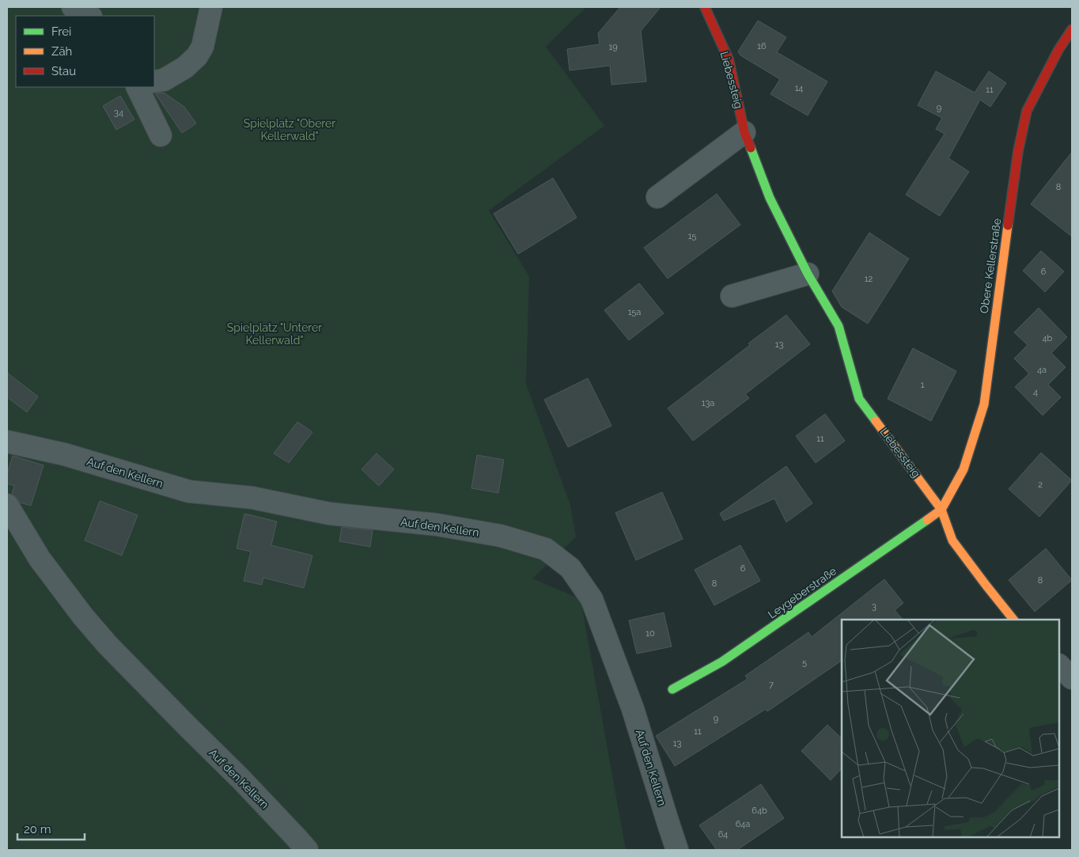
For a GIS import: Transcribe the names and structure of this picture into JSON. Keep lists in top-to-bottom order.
{
  "streets": {
    "street": [
      "Liebessteig",
      "Obere Kellerstraße",
      "Auf den Kellern",
      "Leygeberstraße"
    ]
  },
  "crossings": [
    ["Liebessteig", "Obere Kellerstraße"],
    ["Liebessteig", "Leygeberstraße"],
    ["Obere Kellerstraße", "Leygeberstraße"]
  ],
  "parks": ["Spielplatz \"Oberer Kellerwald\"", "Spielplatz \"Unterer Kellerwald\""],
  "house_numbers": [
    "16",
    "19",
    "14",
    "11",
    "9",
    "34",
    "8",
    "15",
    "6",
    "12",
    "15a",
    "4b",
    "13",
    "4a",
    "1",
    "4",
    "13a",
    "11",
    "2",
    "6",
    "8",
    "8",
    "3",
    "10",
    "5",
    "7",
    "9",
    "11",
    "13",
    "64b",
    "64a",
    "64"
  ],
  "legend": ["Frei", "Zäh", "Stau"],
  "scale_bar": "20 m"
}
